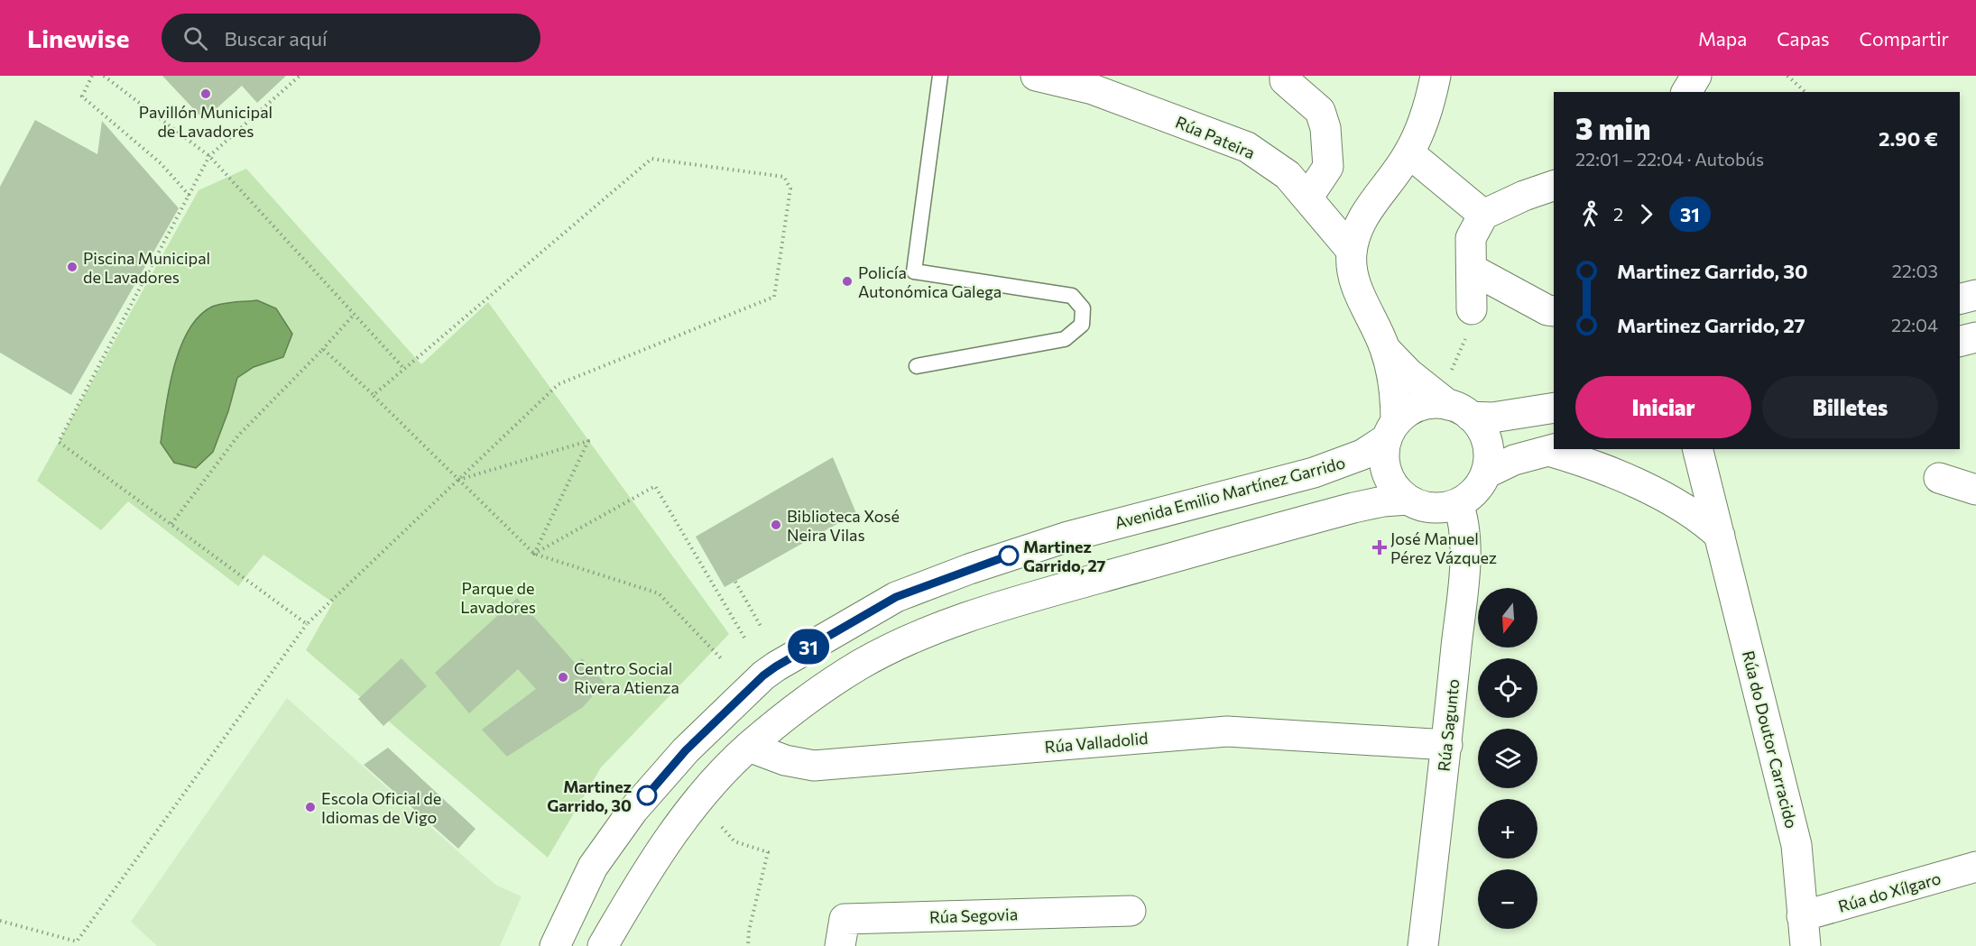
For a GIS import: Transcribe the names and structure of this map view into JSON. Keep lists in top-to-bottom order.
{
  "streets": {
    "street": [
      "Rúa Pateira",
      "Avenida Emilio Martínez Garrido",
      "Rúa Sagunto",
      "Rúa do Doutor Carracido",
      "Rúa Valladolid",
      "Rúa do Xílgaro",
      "Rúa Segovia"
    ]
  },
  "crossings": [
    ["Avenida Emilio Martínez Garrido", "Rúa Sagunto"],
    ["Rúa Sagunto", "Rúa Valladolid"],
    ["Rúa do Doutor Carracido", "Rúa do Xílgaro"]
  ],
  "parks": ["Parque de Lavadores"],
  "places": {
    "other": [
      "Pavillón Municipal de Lavadores",
      "Piscina Municipal de Lavadores",
      "Policía Autonómica Galega",
      "Biblioteca Xosé Neira Vilas",
      "Martinez Garrido, 27",
      "Centro Social Rivera Atienza",
      "Martinez Garrido, 30",
      "Escola Oficial de Idiomas de Vigo"
    ],
    "health": ["José Manuel Pérez Vázquez"]
  },
  "lines": ["bus line 31"],
  "north": "bottom",
  "page": {
    "header": "Linewise",
    "search": "Buscar aquí",
    "nav": ["Mapa", "Capas", "Compartir"],
    "on_map": "31",
    "heading": ["3 min", "22:01 – 22:04 · Autobús", "2.90 €"],
    "legs": ["2", "31"],
    "list": [
      {
        "name": "Martinez Garrido, 30",
        "value": "22:03"
      },
      {
        "name": "Martinez Garrido, 27",
        "value": "22:04"
      }
    ],
    "buttons": ["Iniciar", "Billetes"],
    "map_buttons": ["+", "−"]
  }
}
